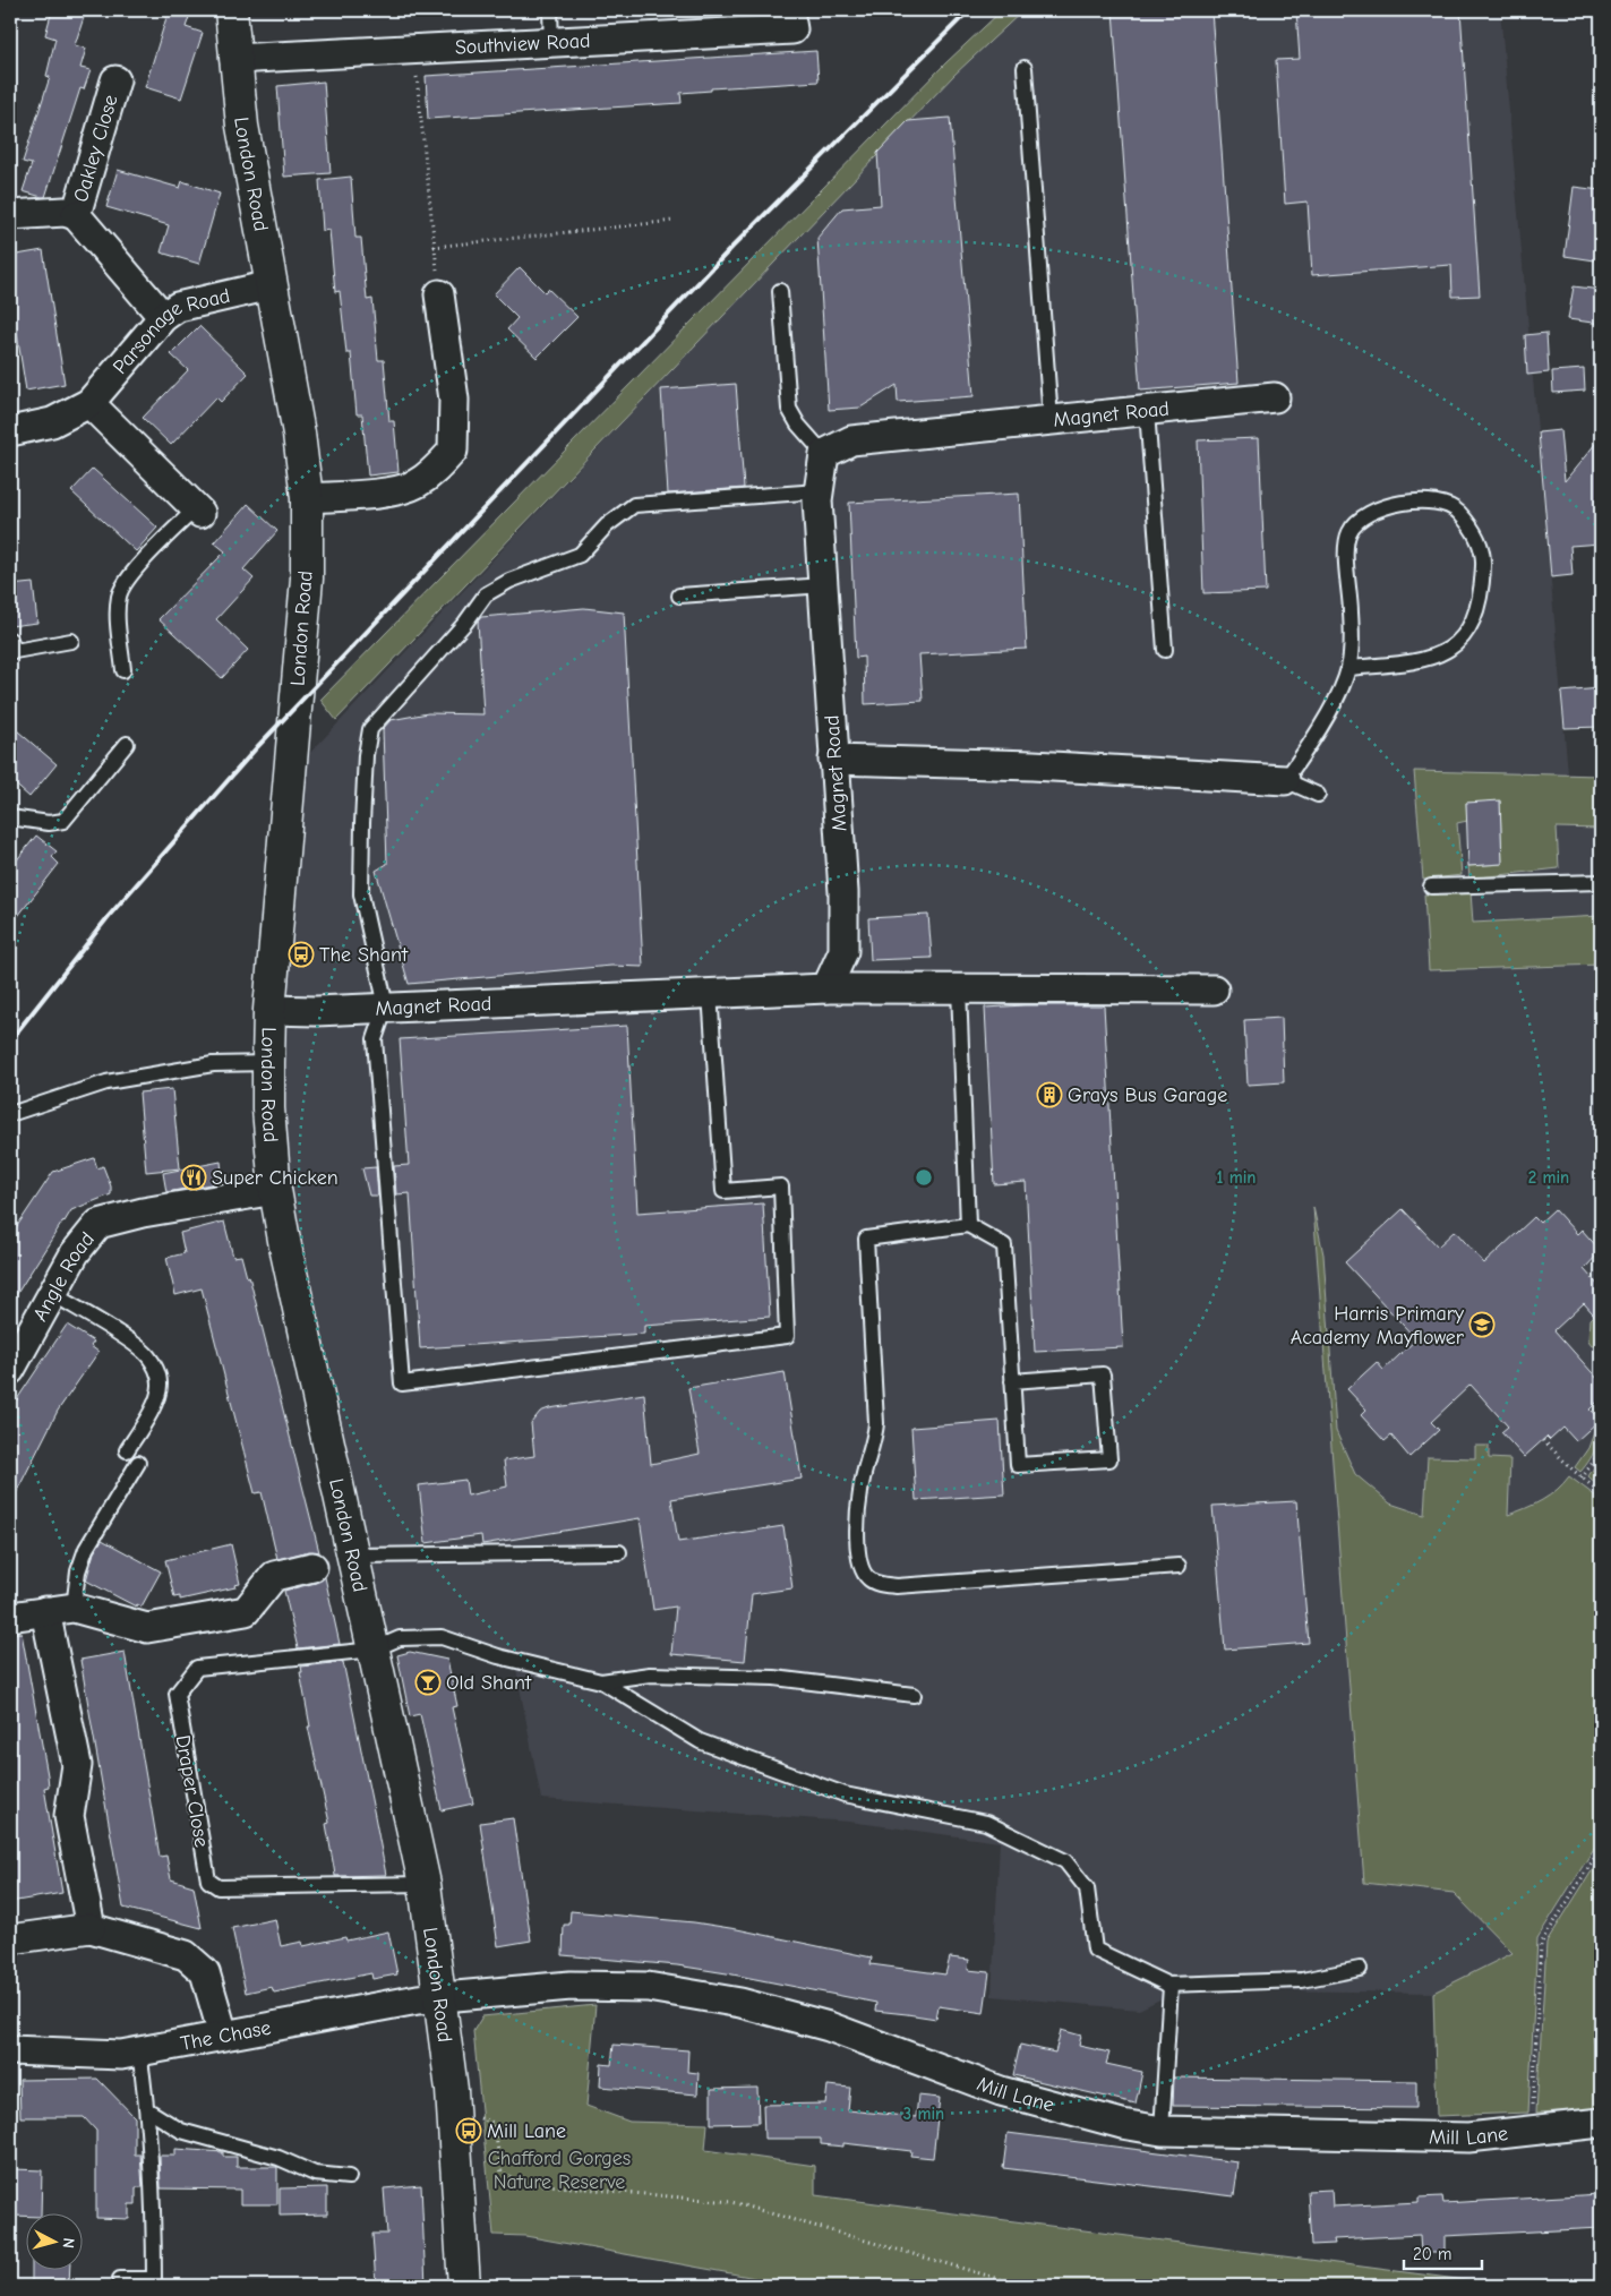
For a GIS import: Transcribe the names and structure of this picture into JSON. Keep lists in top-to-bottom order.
{
  "streets": {
    "main road": ["London Road"],
    "street": [
      "Southview Road",
      "Oakley Close",
      "Parsonage Road",
      "Magnet Road",
      "Angle Road",
      "The Chase",
      "Mill Lane"
    ],
    "lane": ["Draper Close"]
  },
  "crossings": [
    ["Southview Road", "London Road"],
    ["Oakley Close", "Parsonage Road"],
    ["London Road", "Parsonage Road"],
    ["London Road", "Magnet Road"],
    ["London Road", "Angle Road"],
    ["London Road", "Draper Close"],
    ["London Road", "The Chase"],
    ["London Road", "Mill Lane"],
    ["The Chase", "Mill Lane"]
  ],
  "parks": ["Chafford Gorges Nature Reserve"],
  "places": {
    "bus stop": ["The Shant", "Mill Lane"],
    "building": ["Grays Bus Garage"],
    "restaurant": ["Super Chicken"],
    "school or university": ["Harris Primary Academy Mayflower"],
    "bar": ["Old Shant"]
  },
  "scale_bar": "20 m",
  "north": "right",
  "rings": ["1 min", "2 min", "3 min"]
}
